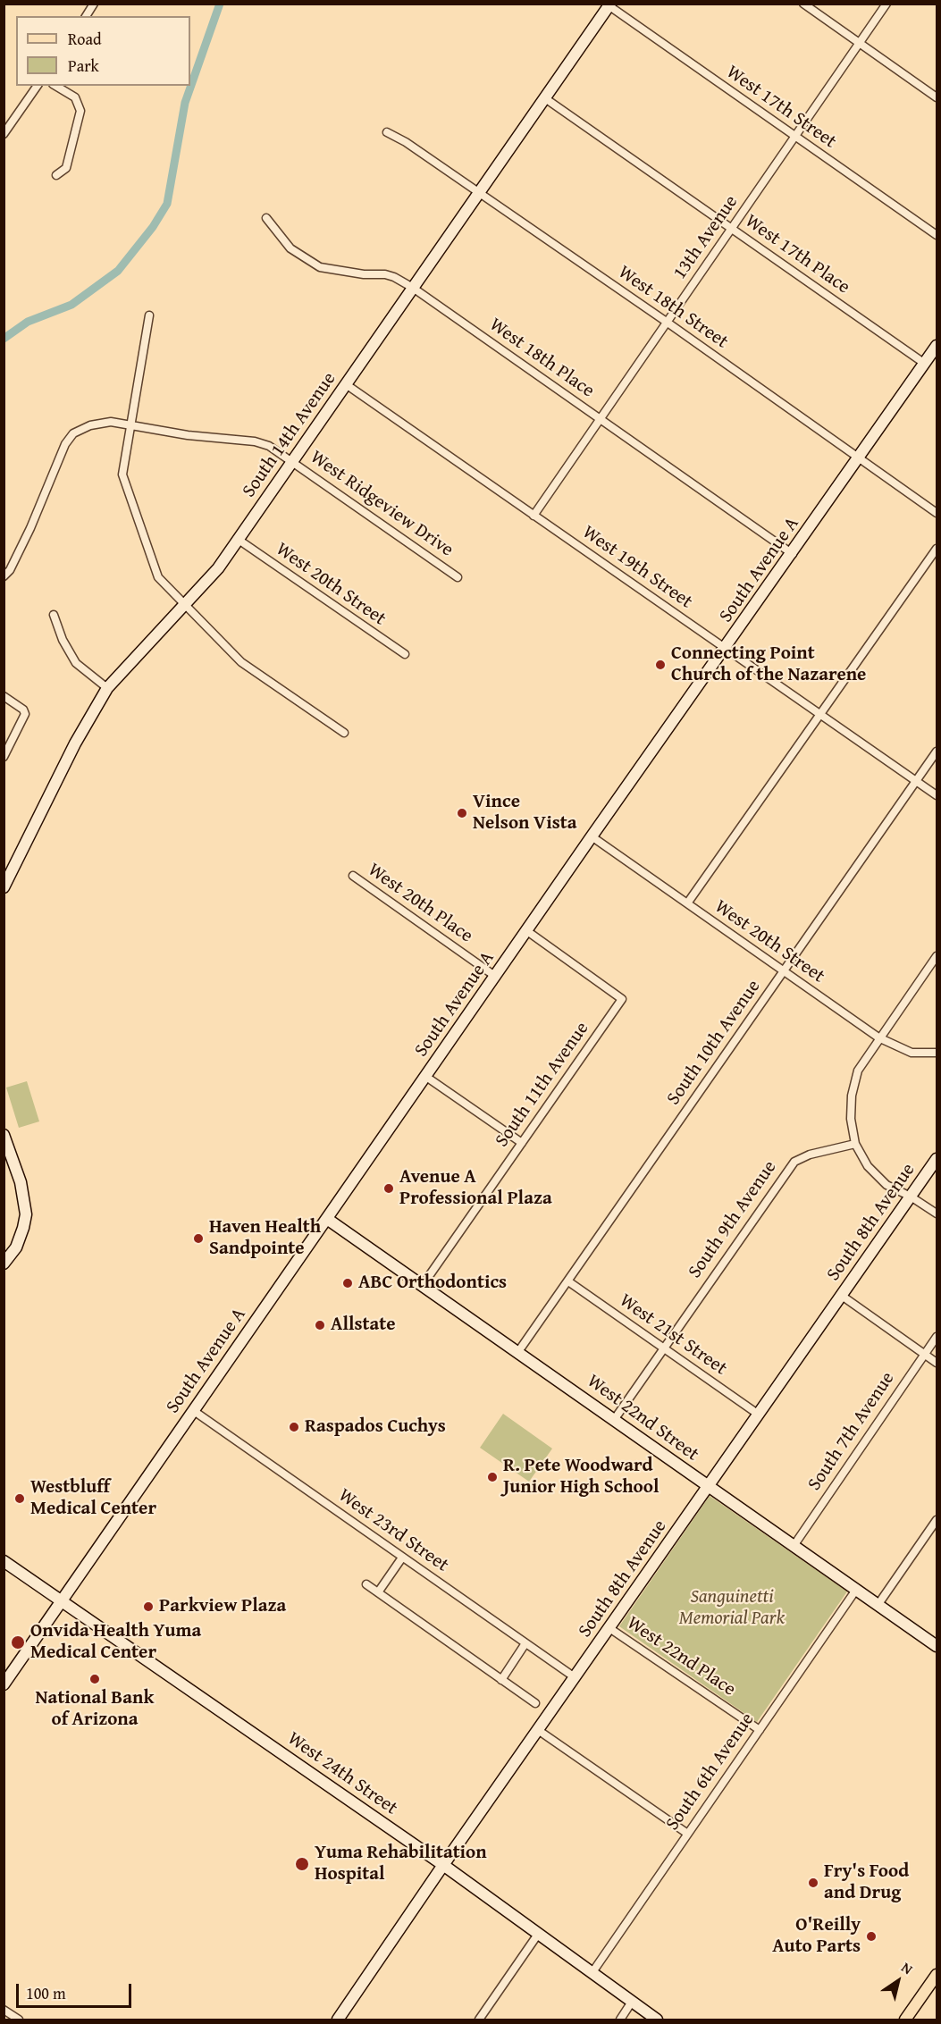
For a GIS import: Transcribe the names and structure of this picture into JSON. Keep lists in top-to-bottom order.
{
  "streets": {
    "street": [
      "West 17th Street",
      "13th Avenue",
      "West 17th Place",
      "West 18th Street",
      "West 18th Place",
      "South 14th Avenue",
      "West Ridgeview Drive",
      "West 19th Street",
      "South Avenue A",
      "West 20th Street",
      "West 20th Place",
      "South 10th Avenue",
      "South 11th Avenue",
      "South 9th Avenue",
      "South 8th Avenue",
      "West 21st Street",
      "West 22nd Street",
      "South 7th Avenue",
      "West 23rd Street",
      "West 22nd Place",
      "South 6th Avenue",
      "West 24th Street"
    ]
  },
  "crossings": [
    ["West 17th Street", "13th Avenue"],
    ["West 17th Street", "South 14th Avenue"],
    ["13th Avenue", "West 17th Place"],
    ["13th Avenue", "West 18th Street"],
    ["13th Avenue", "West 18th Place"],
    ["13th Avenue", "West 19th Street"],
    ["West 17th Place", "South 14th Avenue"],
    ["West 17th Place", "South Avenue A"],
    ["West 18th Street", "South 14th Avenue"],
    ["West 18th Street", "South Avenue A"],
    ["West 18th Place", "South 14th Avenue"],
    ["West 18th Place", "South Avenue A"],
    ["South 14th Avenue", "West Ridgeview Drive"],
    ["South 14th Avenue", "West 19th Street"],
    ["South 14th Avenue", "West 20th Street"],
    ["West 19th Street", "South Avenue A"],
    ["West 19th Street", "South 10th Avenue"],
    ["South Avenue A", "West 20th Street"],
    ["South Avenue A", "West 20th Place"],
    ["South Avenue A", "South 11th Avenue"],
    ["South Avenue A", "West 22nd Street"],
    ["South Avenue A", "West 23rd Street"],
    ["South Avenue A", "West 24th Street"],
    ["West 20th Street", "South 10th Avenue"],
    ["South 10th Avenue", "West 21st Street"],
    ["South 10th Avenue", "West 22nd Street"],
    ["South 11th Avenue", "West 22nd Street"],
    ["South 9th Avenue", "West 21st Street"],
    ["South 9th Avenue", "West 22nd Street"],
    ["South 8th Avenue", "West 21st Street"],
    ["South 8th Avenue", "West 22nd Street"],
    ["South 8th Avenue", "West 23rd Street"],
    ["South 8th Avenue", "West 22nd Place"],
    ["South 8th Avenue", "West 24th Street"],
    ["West 22nd Street", "South 7th Avenue"],
    ["West 22nd Street", "South 6th Avenue"],
    ["West 22nd Place", "South 6th Avenue"],
    ["South 6th Avenue", "West 24th Street"]
  ],
  "parks": ["Sanguinetti Memorial Park"],
  "places": [
    "Connecting Point Church of the Nazarene",
    "Vince Nelson Vista",
    "Avenue A Professional Plaza",
    "Haven Health Sandpointe",
    "ABC Orthodontics",
    "Allstate",
    "Raspados Cuchys",
    "R. Pete Woodward Junior High School",
    "Westbluff Medical Center",
    "Parkview Plaza",
    "Onvida Health Yuma Medical Center",
    "National Bank of Arizona",
    "Yuma Rehabilitation Hospital",
    "Fry's Food and Drug",
    "O'Reilly Auto Parts"
  ],
  "legend": ["Road", "Park"],
  "scale_bar": "100 m",
  "north": "top right"
}
